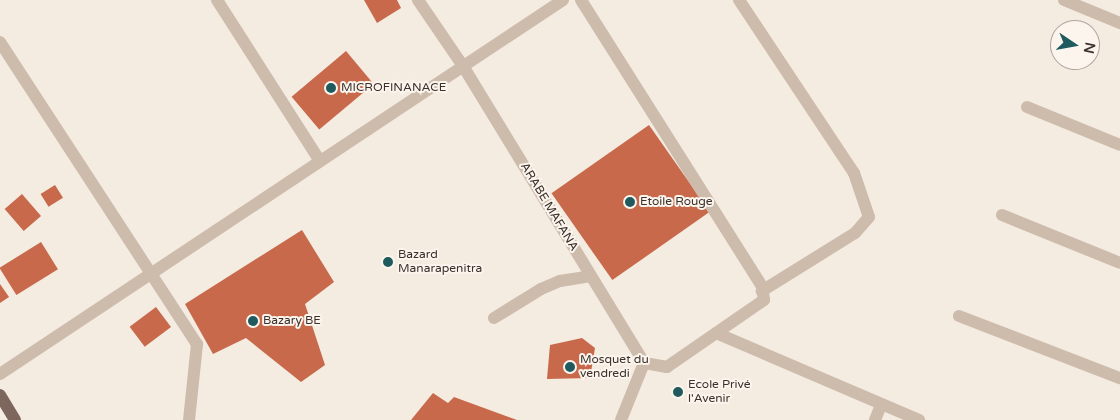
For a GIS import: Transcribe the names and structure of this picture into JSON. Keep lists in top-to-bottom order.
{
  "streets": {
    "street": ["ARABE MAFANA"]
  },
  "places": [
    "MICROFINANACE",
    "Etoile Rouge",
    "Bazard Manarapenitra",
    "Bazary BE",
    "Mosquet du vendredi",
    "Ecole Privé l'Avenir"
  ],
  "north": "right"
}
